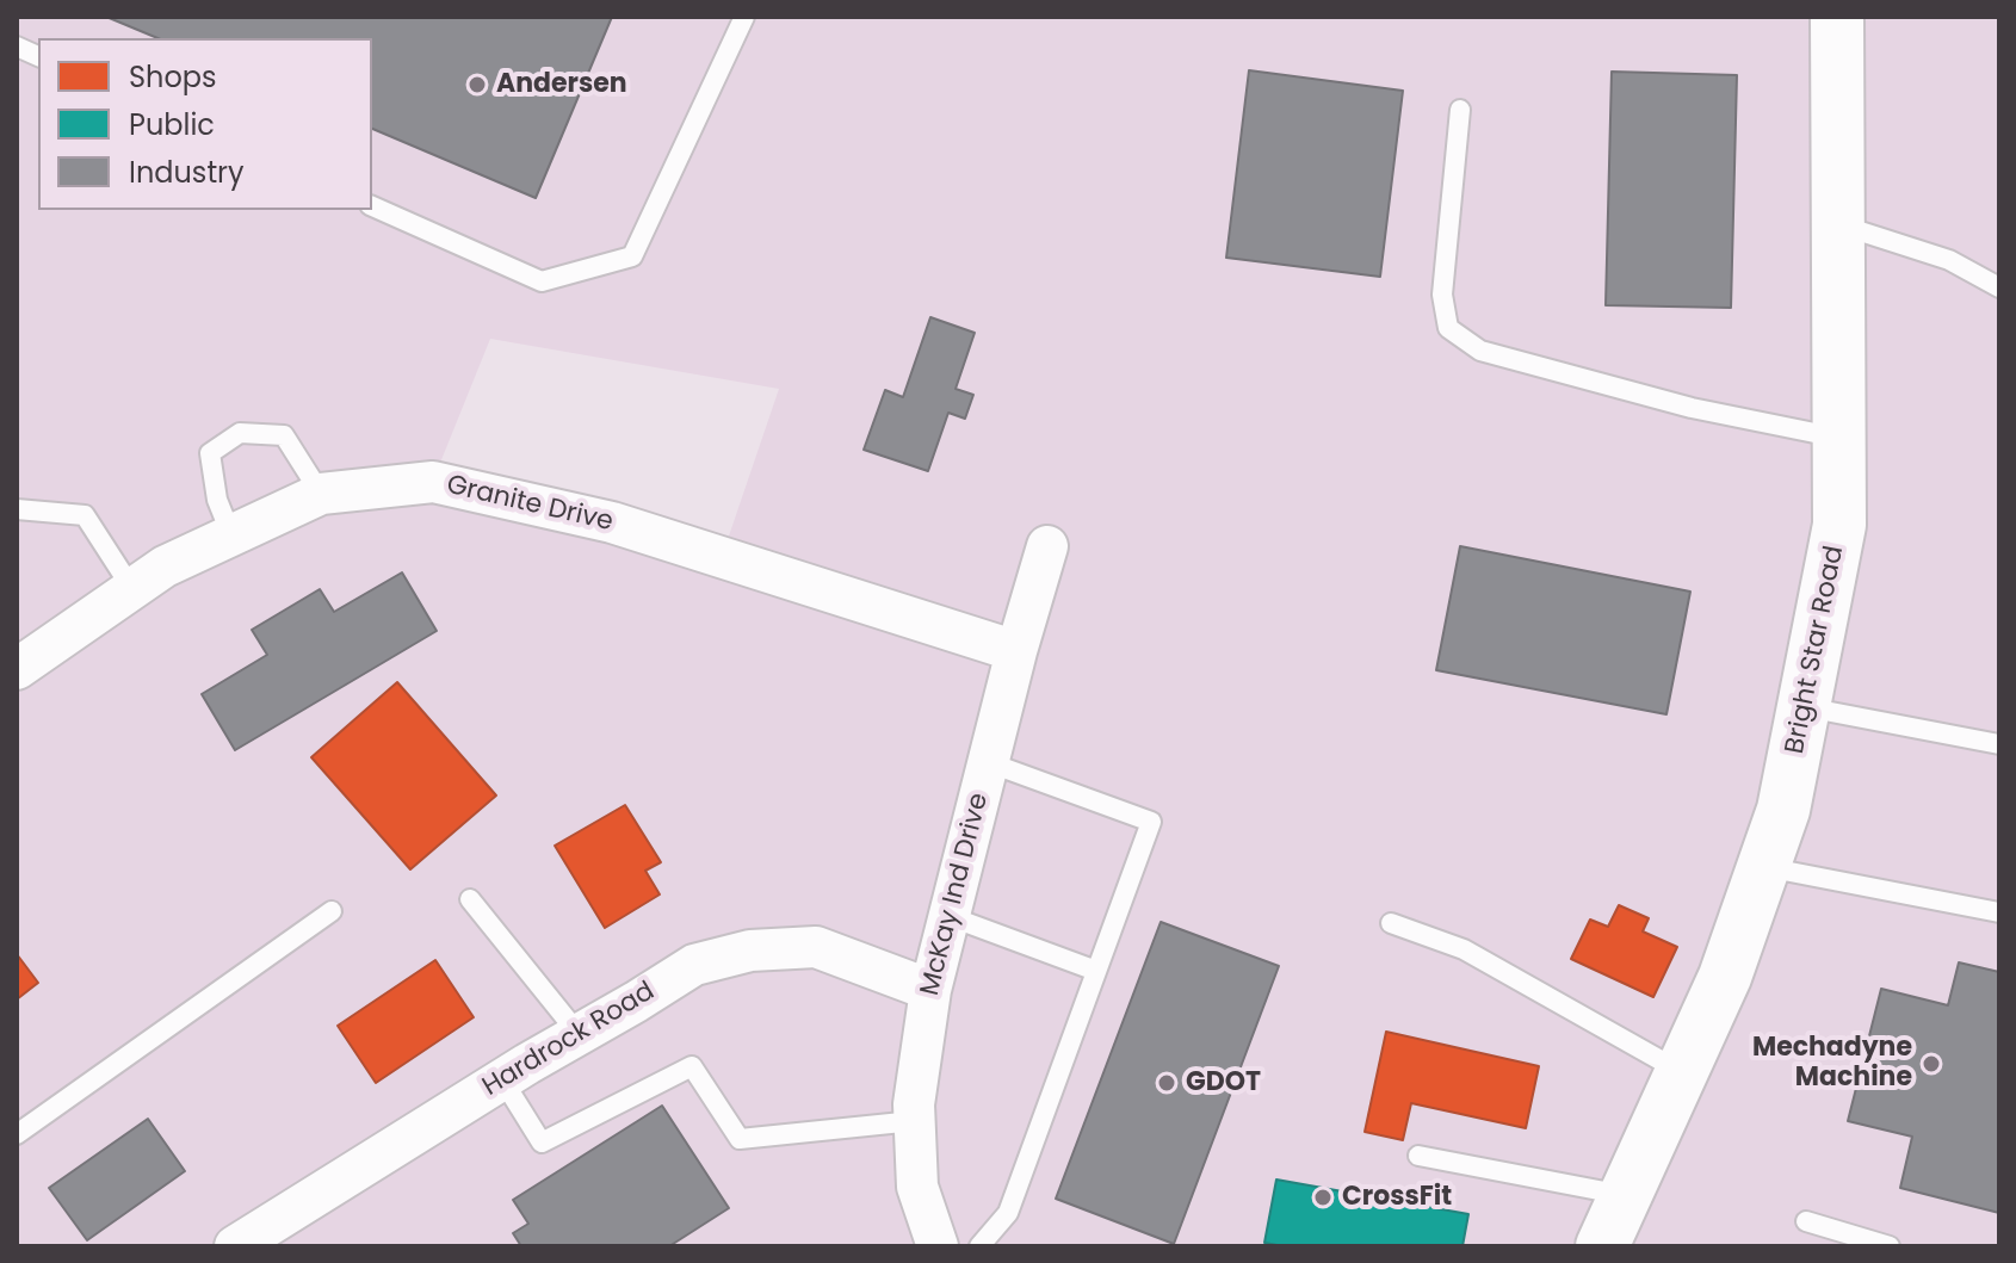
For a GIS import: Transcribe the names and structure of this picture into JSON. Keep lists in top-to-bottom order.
{
  "streets": {
    "street": [
      "Granite Drive",
      "Bright Star Road",
      "McKay Ind Drive",
      "Hardrock Road"
    ]
  },
  "crossings": [
    ["Granite Drive", "McKay Ind Drive"],
    ["McKay Ind Drive", "Hardrock Road"]
  ],
  "places": [
    "Andersen",
    "Mechadyne Machine",
    "GDOT",
    "CrossFit"
  ],
  "legend": ["Shops", "Public", "Industry"]
}
